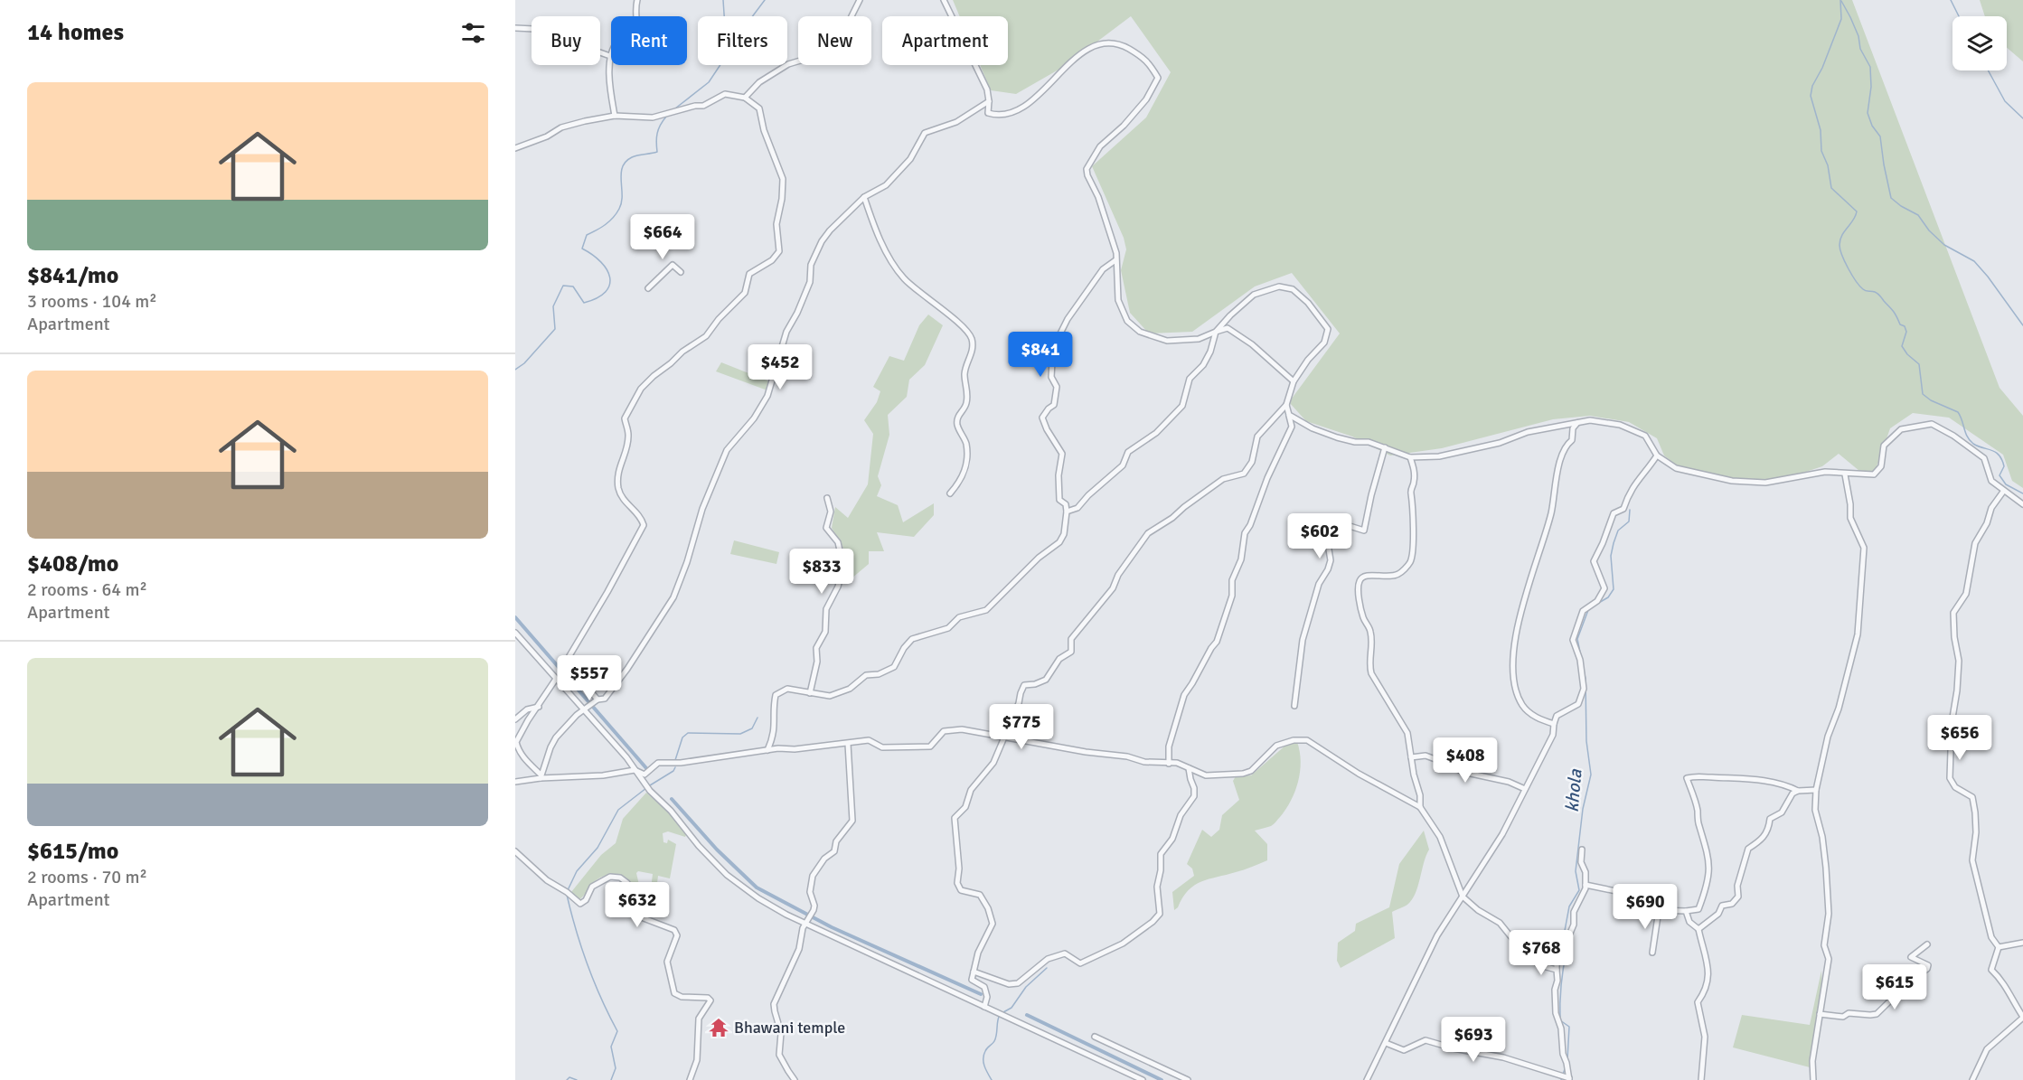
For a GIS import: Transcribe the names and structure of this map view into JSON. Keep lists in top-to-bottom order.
{
  "water": ["khola"],
  "places": {
    "temple": ["Bhawani temple"]
  },
  "page": {
    "heading": "14 homes",
    "chip": [
      "Buy",
      "Rent",
      "Filters",
      "New",
      "Apartment"
    ],
    "list": [
      {
        "name": "$841/mo",
        "note": "3 rooms · 104 m² · Apartment"
      },
      {
        "name": "$408/mo",
        "note": "2 rooms · 64 m² · Apartment"
      },
      {
        "name": "$615/mo",
        "note": "2 rooms · 70 m² · Apartment"
      }
    ],
    "price": [
      "$664",
      "$841",
      "$452",
      "$602",
      "$833",
      "$557",
      "$775",
      "$656",
      "$408",
      "$632",
      "$690",
      "$768",
      "$615",
      "$693"
    ]
  }
}
